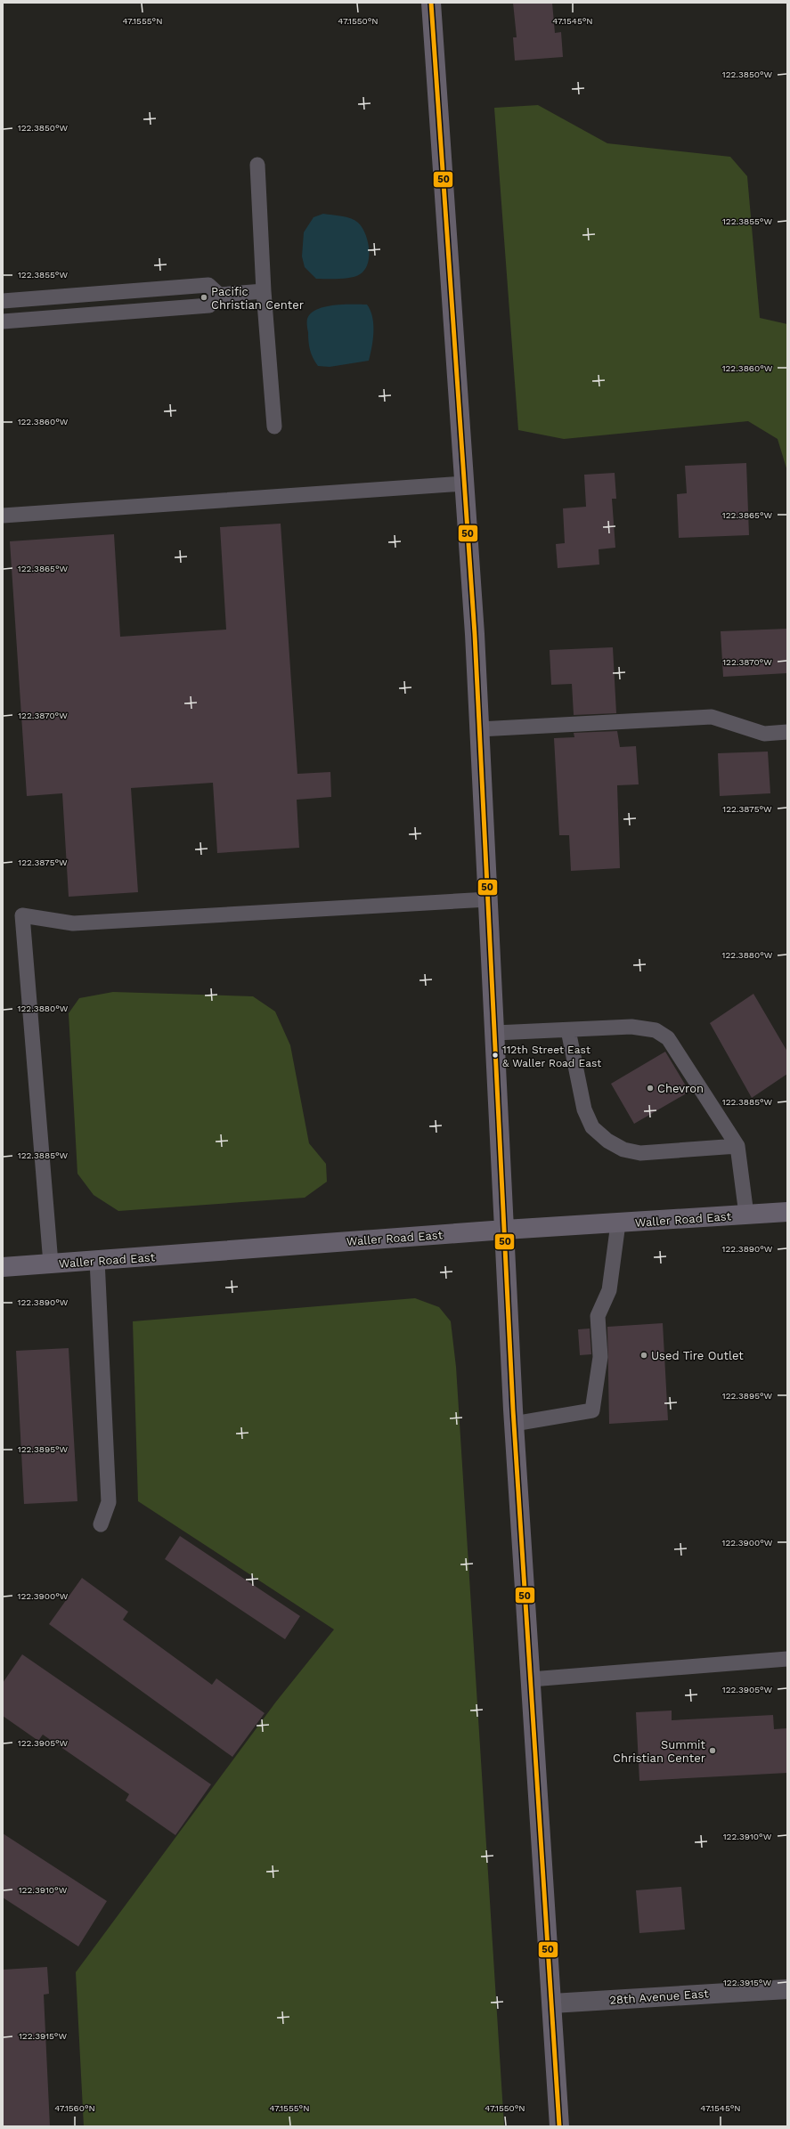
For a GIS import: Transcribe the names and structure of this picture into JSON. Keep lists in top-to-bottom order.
{
  "streets": {
    "main road": ["Waller Road East"],
    "street": ["28th Avenue East"]
  },
  "places": [
    "Pacific Christian Center",
    "112th Street East & Waller Road East",
    "Chevron",
    "Used Tire Outlet",
    "Summit Christian Center"
  ],
  "lines": ["transit line 50"],
  "coordinates": [
    "47.1555°N",
    "47.1550°N",
    "47.1545°N",
    "122.3850°W",
    "122.3855°W",
    "122.3860°W",
    "122.3865°W",
    "122.3870°W",
    "122.3875°W",
    "122.3880°W",
    "122.3885°W",
    "122.3890°W",
    "122.3895°W",
    "122.3900°W",
    "122.3905°W",
    "122.3910°W",
    "122.3915°W",
    "47.1560°N"
  ]
}
